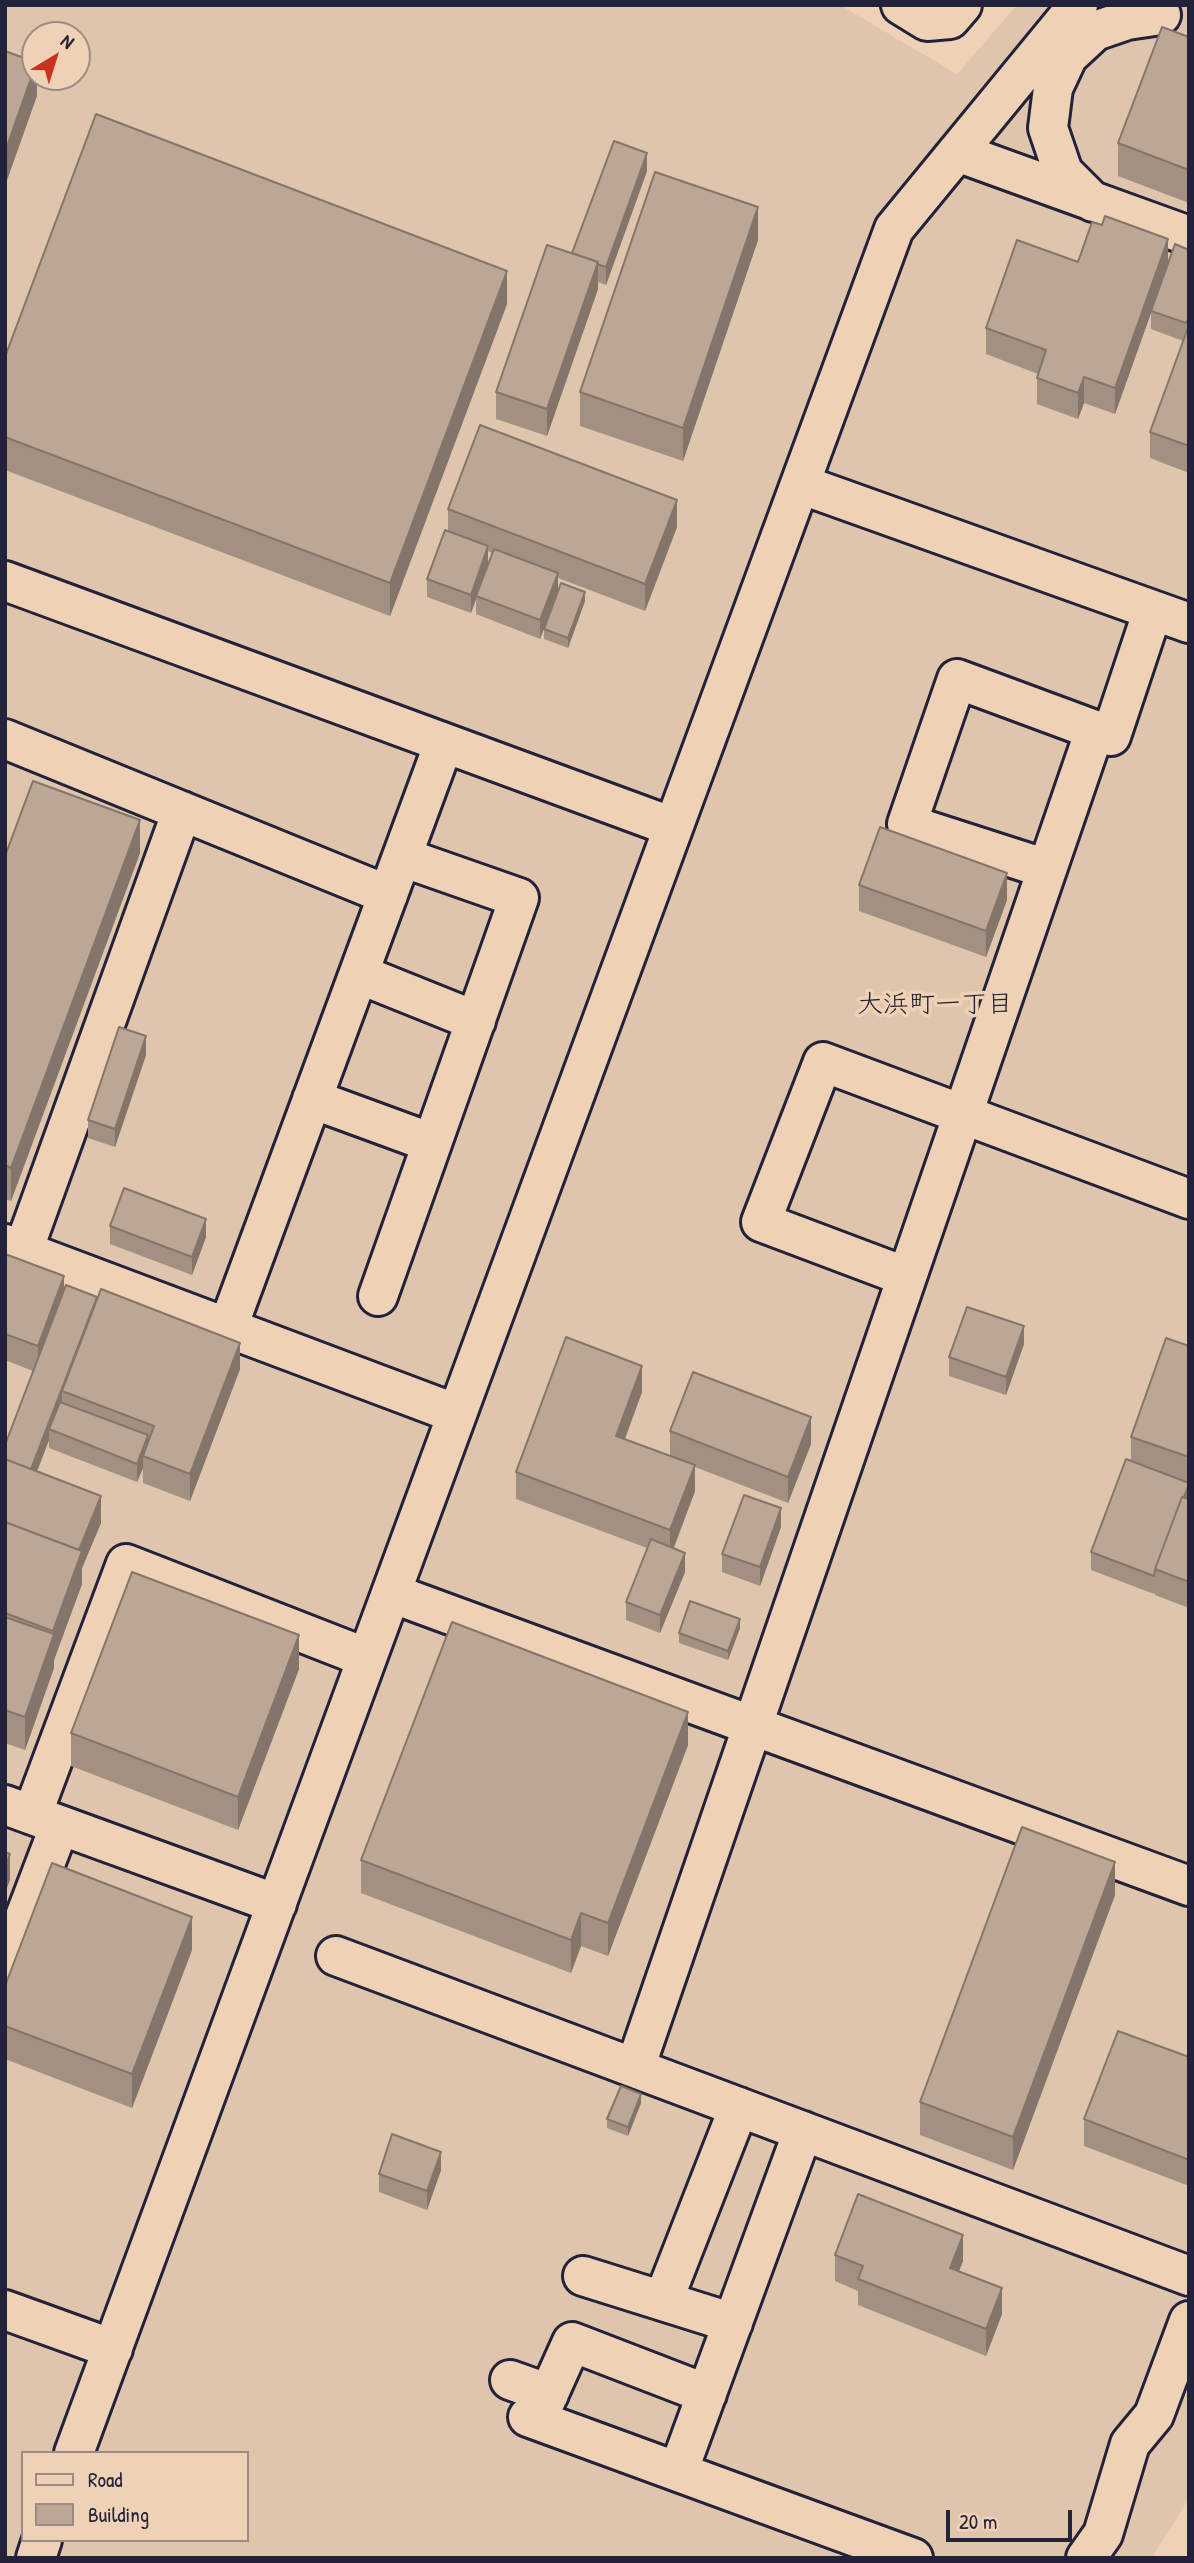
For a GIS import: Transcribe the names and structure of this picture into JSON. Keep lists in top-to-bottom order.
{
  "districts": ["大浜町一丁目"],
  "legend": ["Road", "Building"],
  "scale_bar": "20 m",
  "north": "top right"
}
